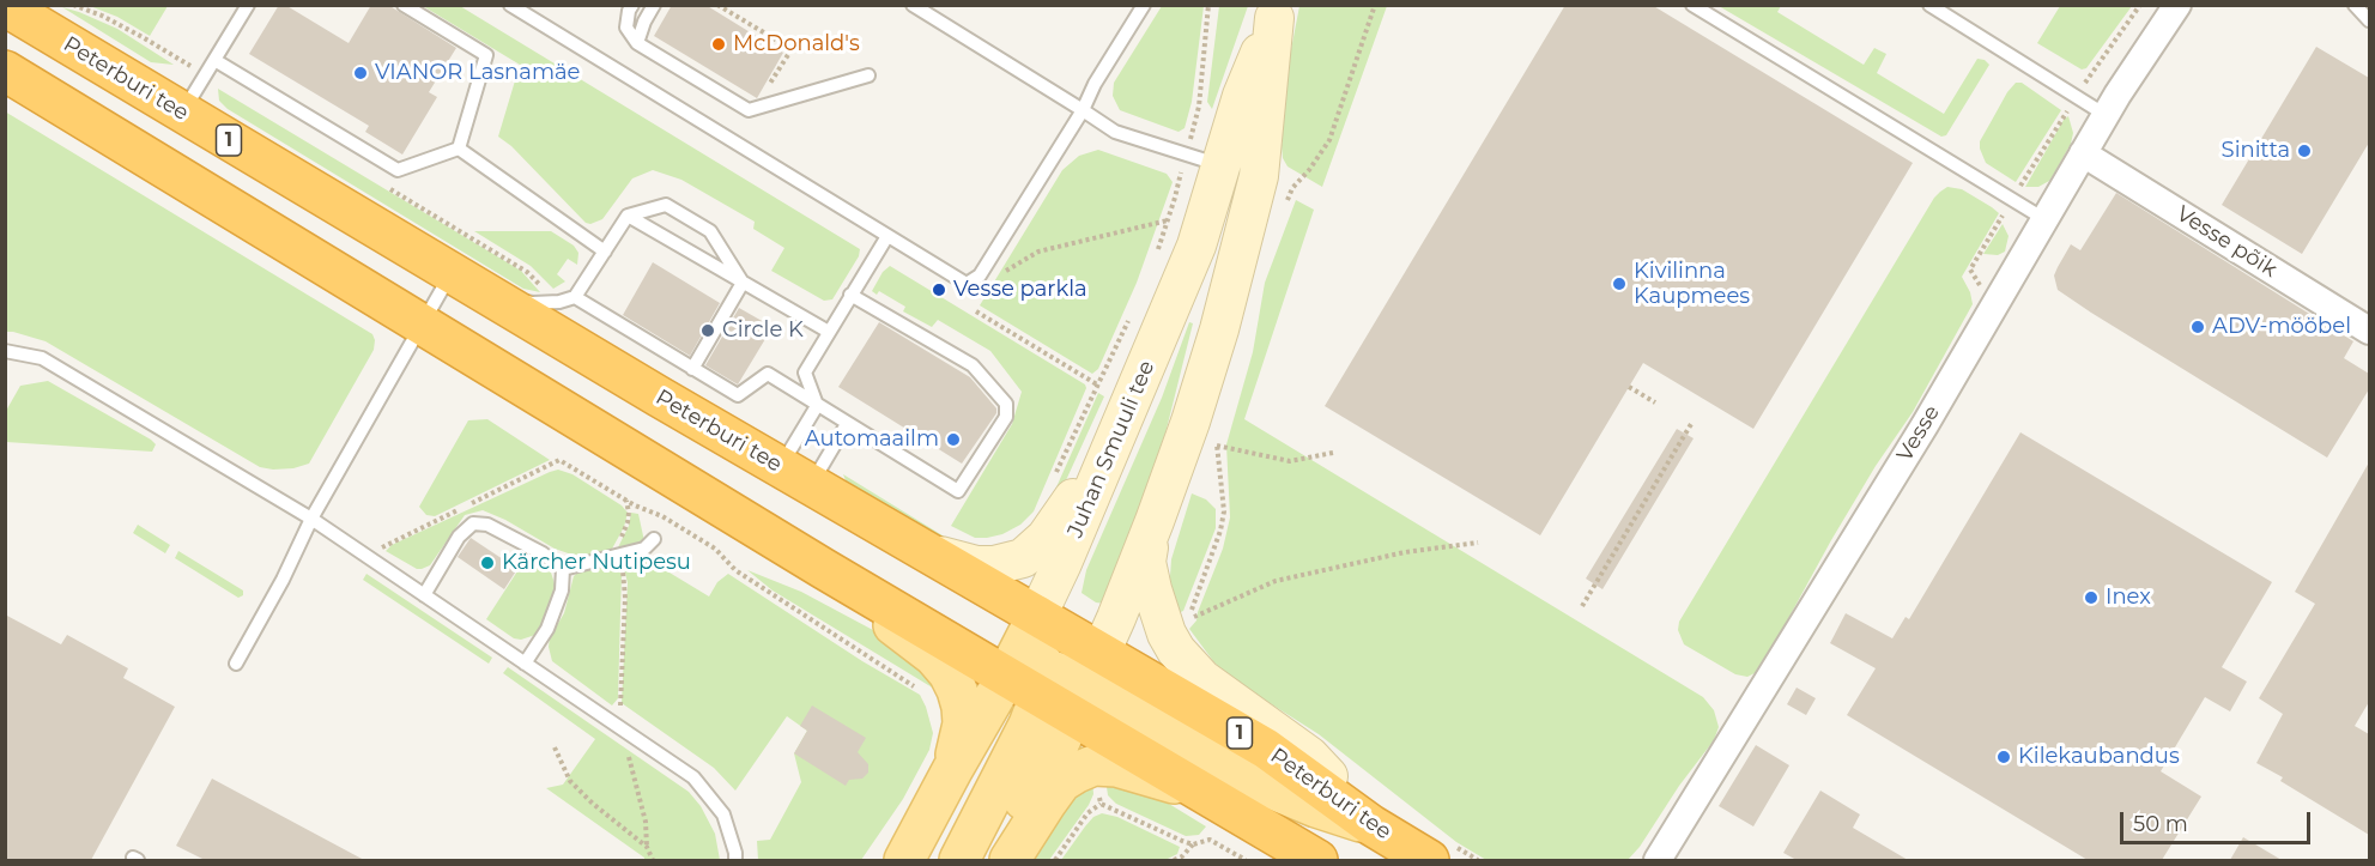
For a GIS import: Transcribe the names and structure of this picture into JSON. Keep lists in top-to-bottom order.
{
  "streets": {
    "highway": ["Peterburi tee", "1"],
    "main road": ["Juhan Smuuli tee"],
    "street": ["Vesse põik", "Vesse"]
  },
  "crossings": [
    ["Peterburi tee", "Juhan Smuuli tee"],
    ["Vesse põik", "Vesse"]
  ],
  "places": [
    "McDonald's",
    "VIANOR Lasnamäe",
    "Sinitta",
    "Kivilinna Kaupmees",
    "Vesse parkla",
    "ADV-mööbel",
    "Circle K",
    "Automaailm",
    "Kärcher Nutipesu",
    "Inex",
    "Kilekaubandus"
  ],
  "scale_bar": "50 m"
}
